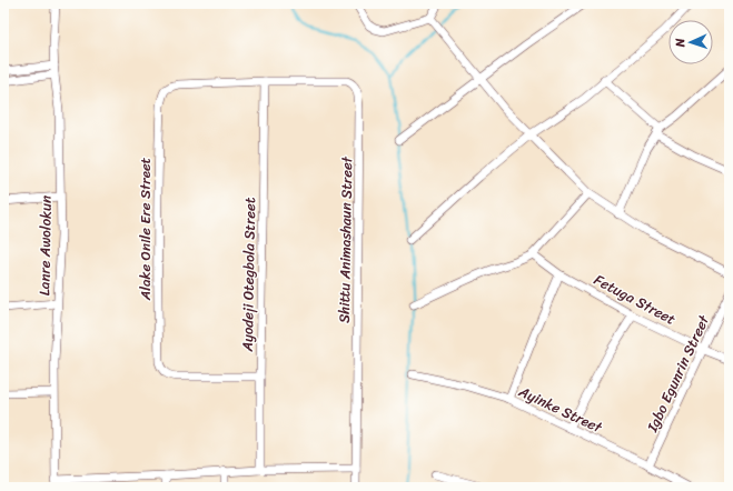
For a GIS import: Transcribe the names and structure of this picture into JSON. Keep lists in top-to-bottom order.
{
  "streets": {
    "street": [
      "Alake Onile Ere Street",
      "Shittu Animashaun Street",
      "Lanre Awolokun",
      "Ayodeji Otegbola Street",
      "Fetuga Street",
      "Igbo Egunrin Street",
      "Ayinke Street"
    ]
  },
  "crossings": [
    ["Alake Onile Ere Street", "Shittu Animashaun Street"],
    ["Alake Onile Ere Street", "Ayodeji Otegbola Street"],
    ["Shittu Animashaun Street", "Ayodeji Otegbola Street"],
    ["Fetuga Street", "Igbo Egunrin Street"],
    ["Igbo Egunrin Street", "Ayinke Street"]
  ],
  "north": "left"
}
